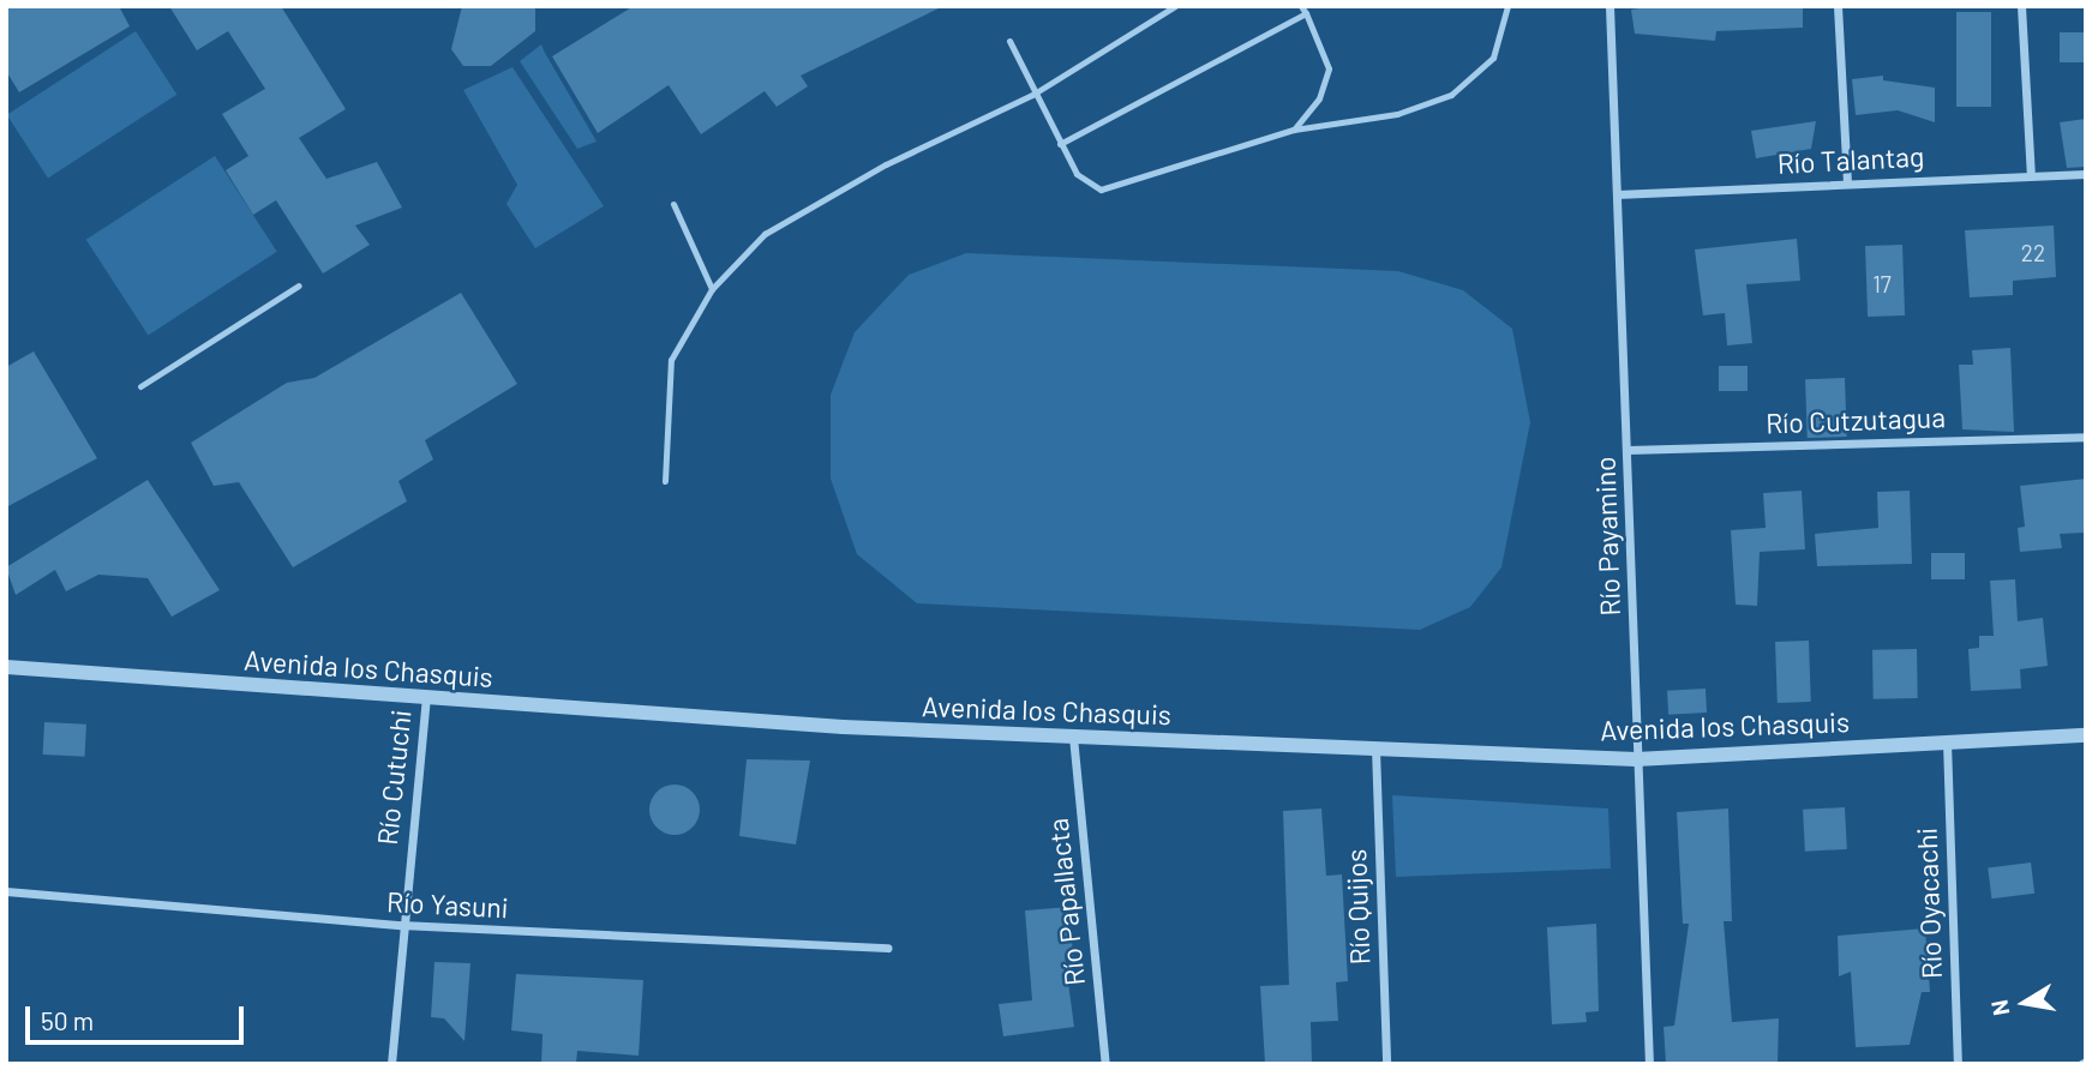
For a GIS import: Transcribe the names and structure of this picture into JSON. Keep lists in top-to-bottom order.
{
  "streets": {
    "street": [
      "Río Talantag",
      "Río Cutzutagua",
      "Río Payamino",
      "Avenida los Chasquis",
      "Río Cutuchi",
      "Río Papallacta",
      "Río Oyacachi",
      "Río Yasuni",
      "Río Quijos"
    ]
  },
  "crossings": [
    ["Río Talantag", "Río Payamino"],
    ["Río Cutzutagua", "Río Payamino"],
    ["Río Payamino", "Avenida los Chasquis"],
    ["Avenida los Chasquis", "Río Cutuchi"],
    ["Avenida los Chasquis", "Río Papallacta"],
    ["Avenida los Chasquis", "Río Oyacachi"],
    ["Avenida los Chasquis", "Río Quijos"],
    ["Río Cutuchi", "Río Yasuni"]
  ],
  "house_numbers": ["22", "17"],
  "scale_bar": "50 m",
  "north": "left"
}
